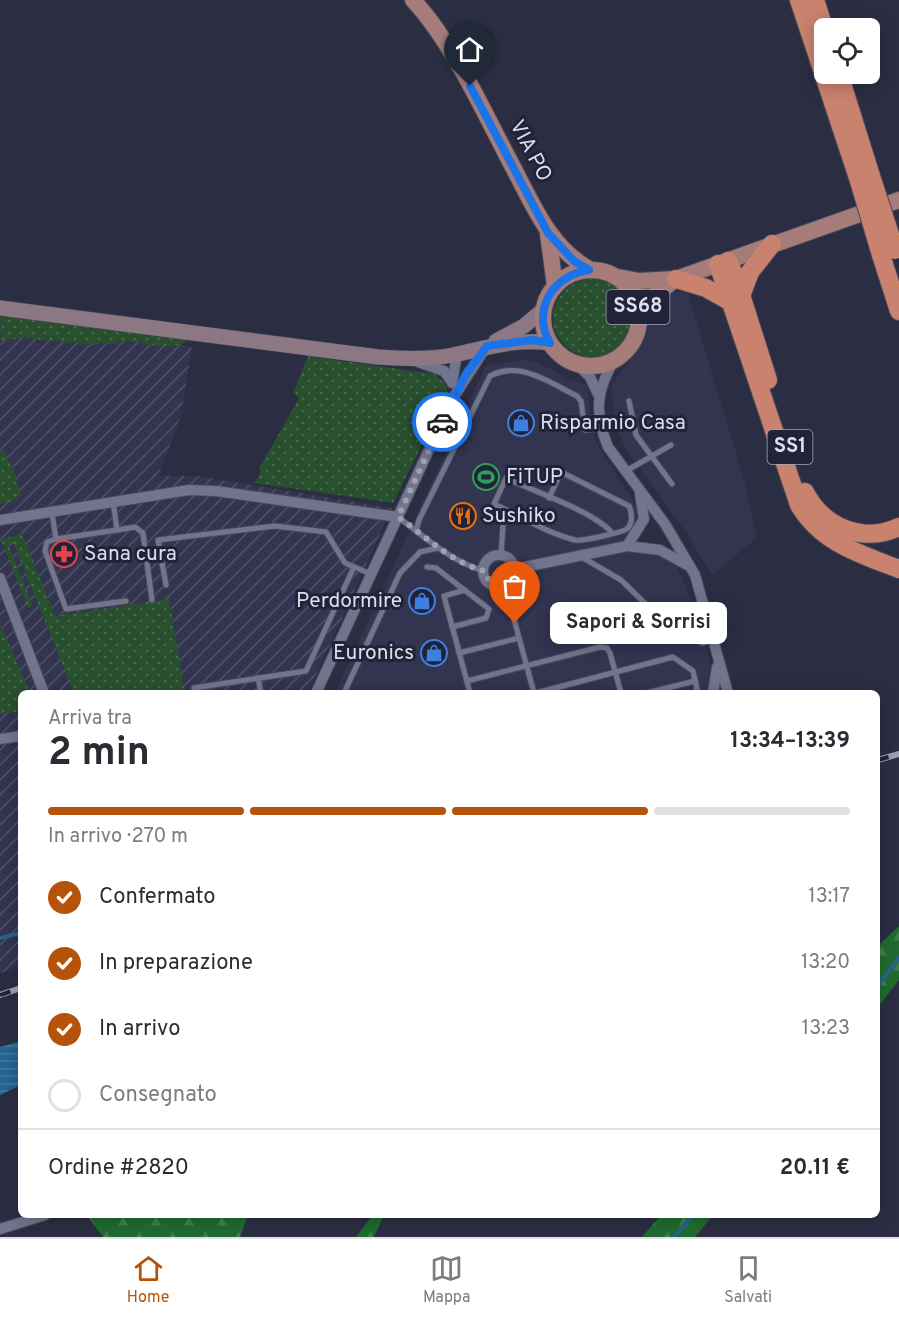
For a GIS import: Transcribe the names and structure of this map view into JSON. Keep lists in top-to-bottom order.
{
  "streets": {
    "highway": ["SS1"],
    "main road": ["VIA PO", "SS68"]
  },
  "crossings": [
    ["VIA PO", "SS68"]
  ],
  "places": {
    "shop": ["Risparmio Casa", "Perdormire", "Euronics"],
    "sports": ["FiTUP"],
    "restaurant": ["Sushiko"],
    "pharmacy": ["Sana cura"],
    "other": ["Sapori & Sorrisi"]
  },
  "page": {
    "bubble": "Sapori & Sorrisi",
    "heading": ["2 min", "Arriva tra", "13:34–13:39"],
    "panel": ["Ordine #2820", "20.11 €"],
    "bar": "In arrivo · 270 m",
    "list": [
      ["Confermato", "13:17"],
      ["In preparazione", "13:20"],
      ["In arrivo", "13:23"],
      "Consegnato"
    ],
    "tabs": ["Home", "Mappa", "Salvati"]
  }
}
